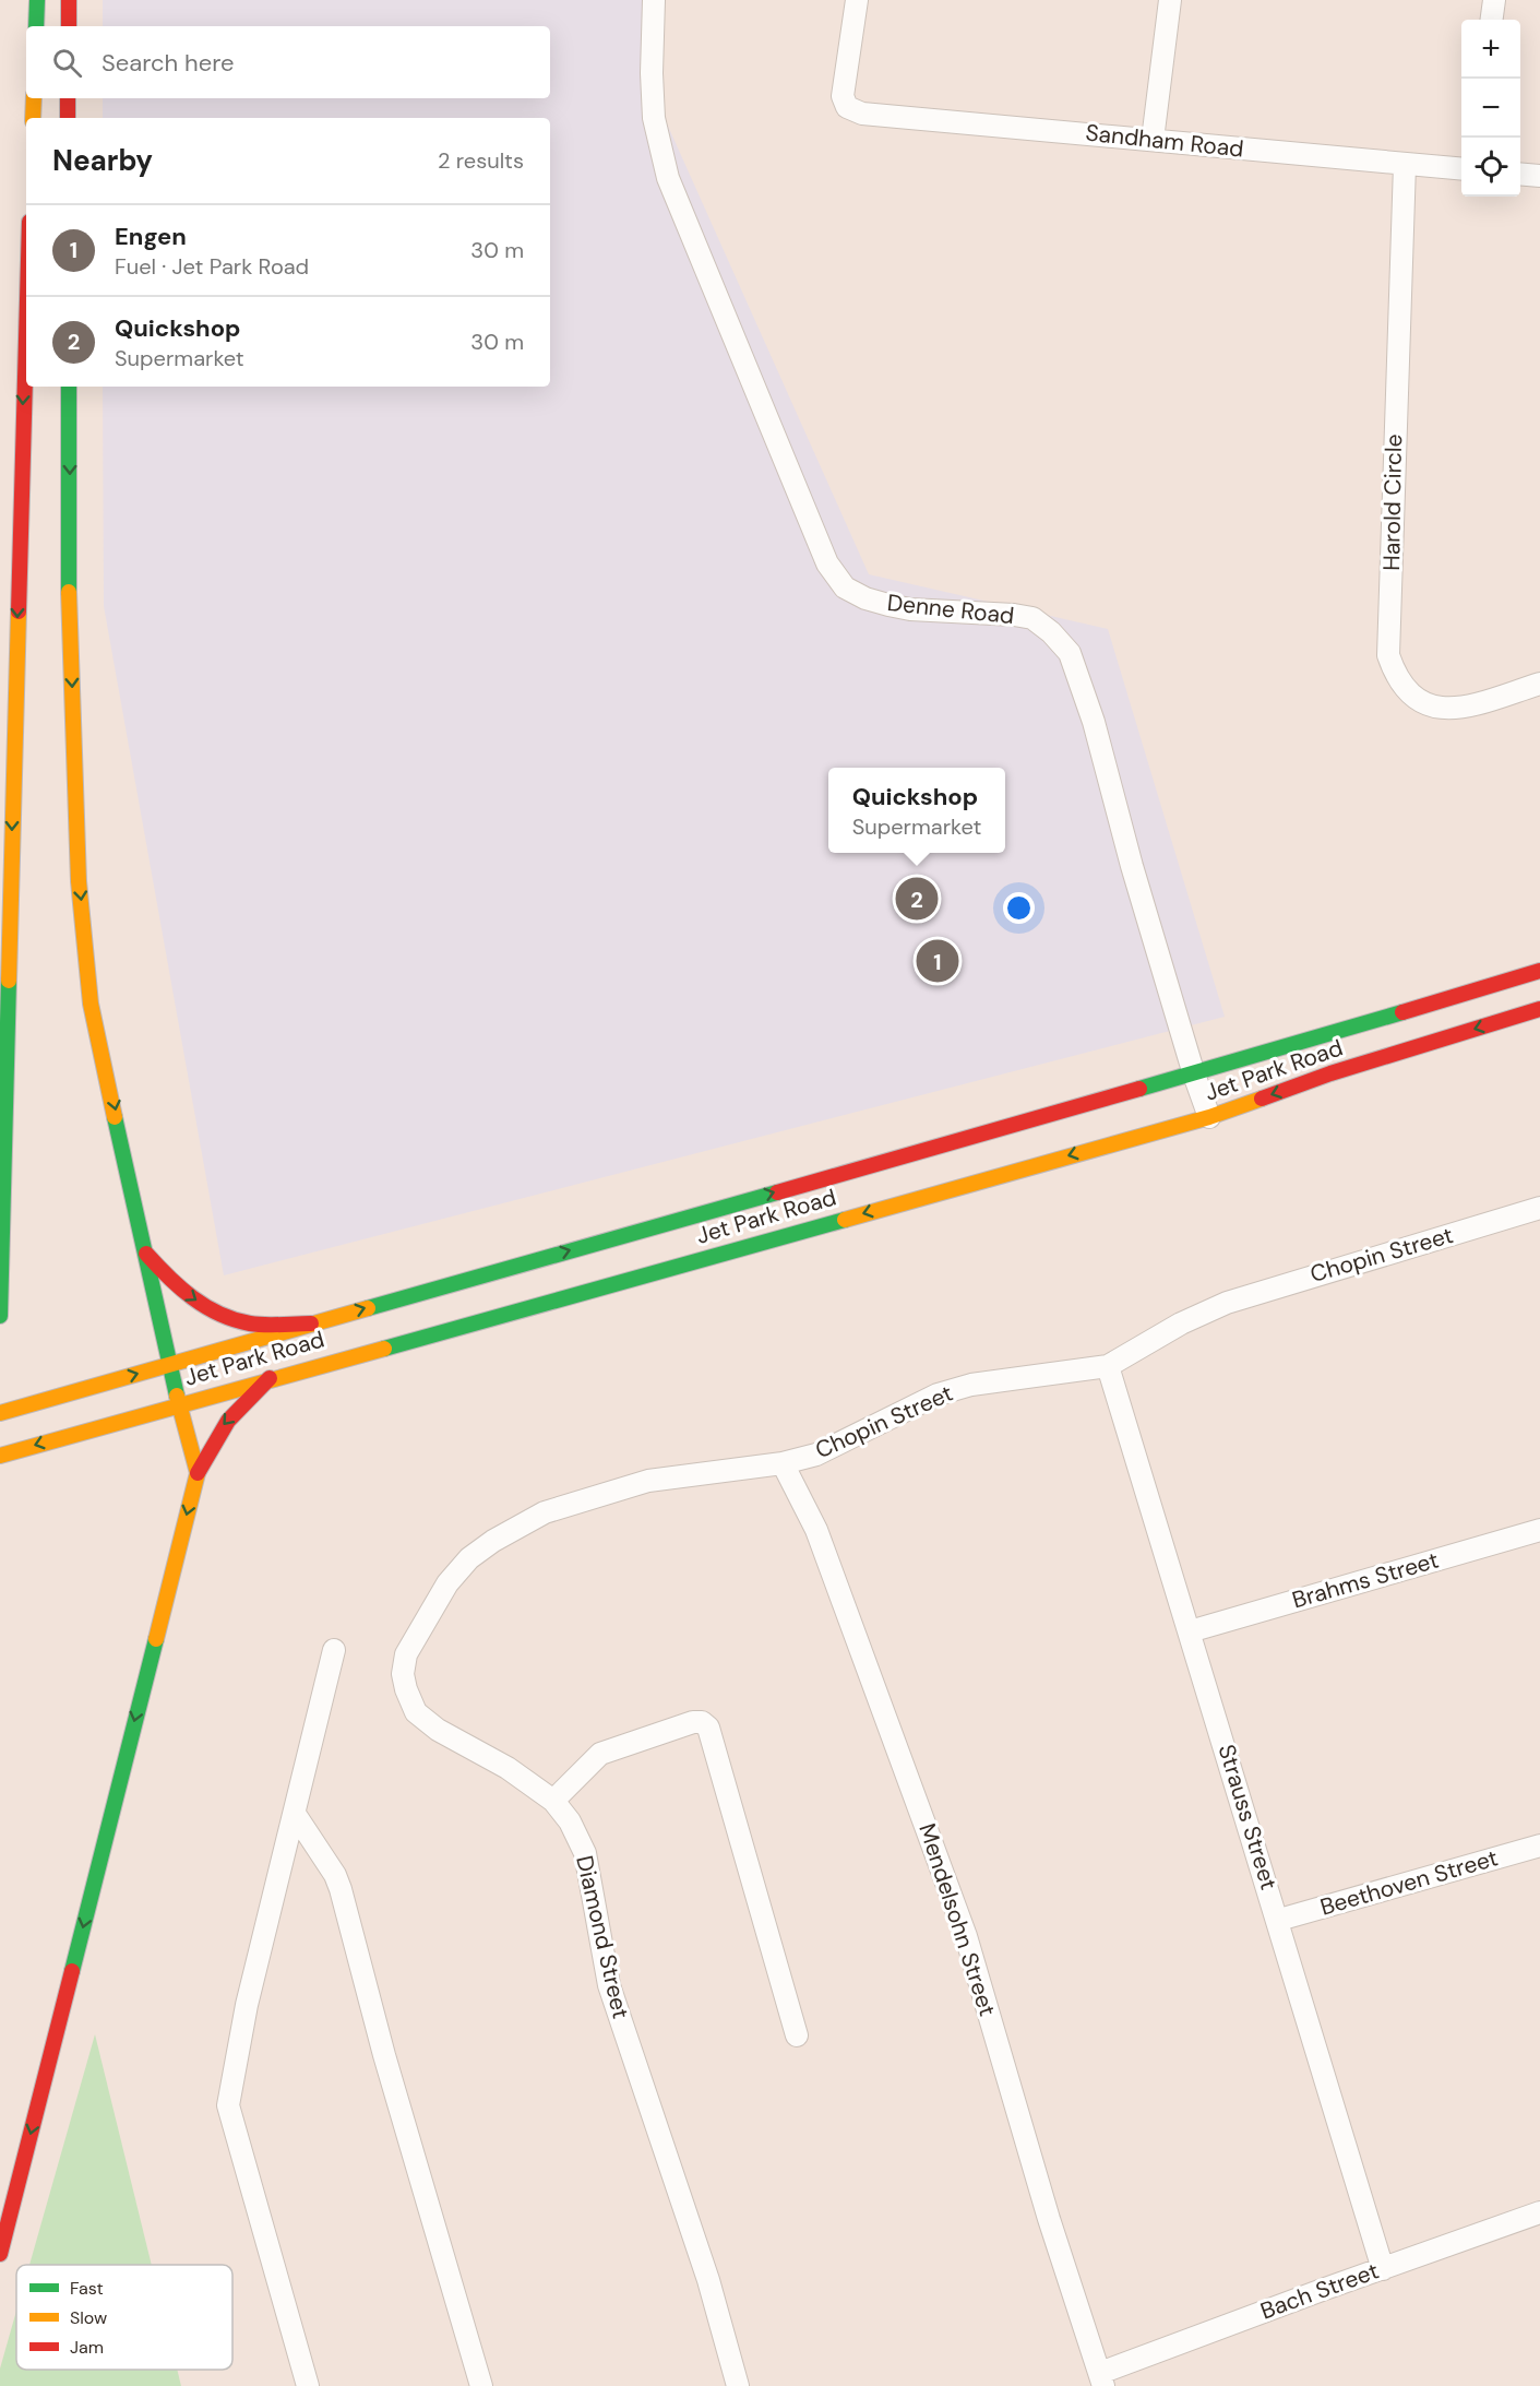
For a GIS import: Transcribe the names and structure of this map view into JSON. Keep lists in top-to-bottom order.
{
  "streets": {
    "main road": ["Jet Park Road"],
    "street": [
      "Sandham Road",
      "Harold Circle",
      "Denne Road",
      "Chopin Street",
      "Brahms Street",
      "Strauss Street",
      "Beethoven Street",
      "Mendelsohn Street",
      "Diamond Street",
      "Bach Street"
    ]
  },
  "crossings": [
    ["Sandham Road", "Harold Circle"],
    ["Denne Road", "Jet Park Road"],
    ["Chopin Street", "Strauss Street"],
    ["Chopin Street", "Mendelsohn Street"],
    ["Chopin Street", "Diamond Street"],
    ["Brahms Street", "Strauss Street"],
    ["Strauss Street", "Beethoven Street"],
    ["Strauss Street", "Bach Street"],
    ["Mendelsohn Street", "Bach Street"]
  ],
  "legend": ["Fast", "Slow", "Jam"],
  "page": {
    "map_buttons": ["+", "−"],
    "search": "Search here",
    "heading": ["Nearby", "2 results"],
    "list": [
      {
        "mark": "1",
        "name": "Engen",
        "note": "Fuel · Jet Park Road",
        "value": "30 m"
      },
      {
        "mark": "2",
        "name": "Quickshop",
        "note": "Supermarket",
        "value": "30 m"
      }
    ],
    "popup": ["Quickshop", "Supermarket"],
    "pins": ["2", "1"]
  }
}
